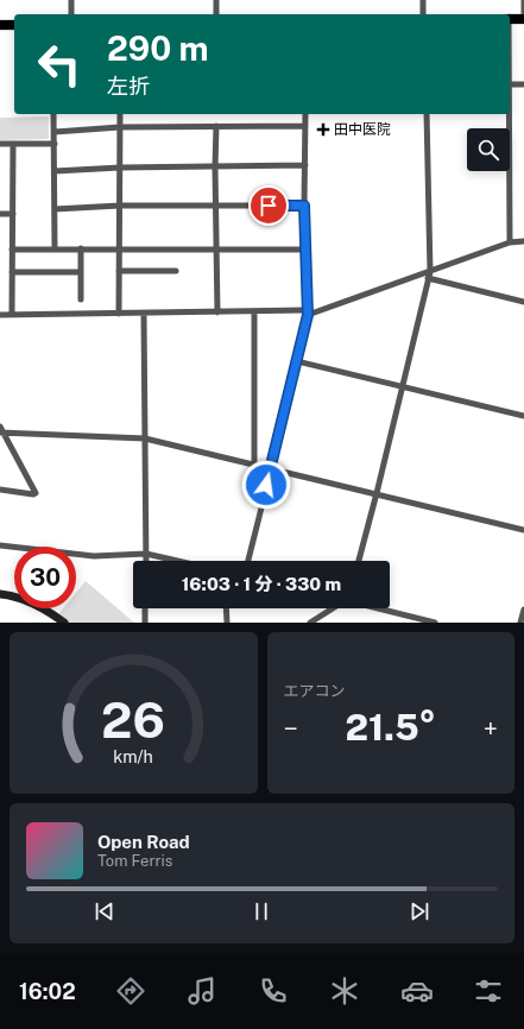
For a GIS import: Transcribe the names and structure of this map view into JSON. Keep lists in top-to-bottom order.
{
  "places": {
    "health": ["田中医院"]
  },
  "page": {
    "turn": ["290 m", "左折"],
    "limit": "30",
    "trip": "16:03 · 1 分 · 330 m",
    "tile": "エアコン",
    "heat": ["−", "21.5°", "+"],
    "song": ["Open Road", "Tom Ferris"],
    "tabs": "16:02",
    "gauge": ["26", "km/h"]
  }
}
